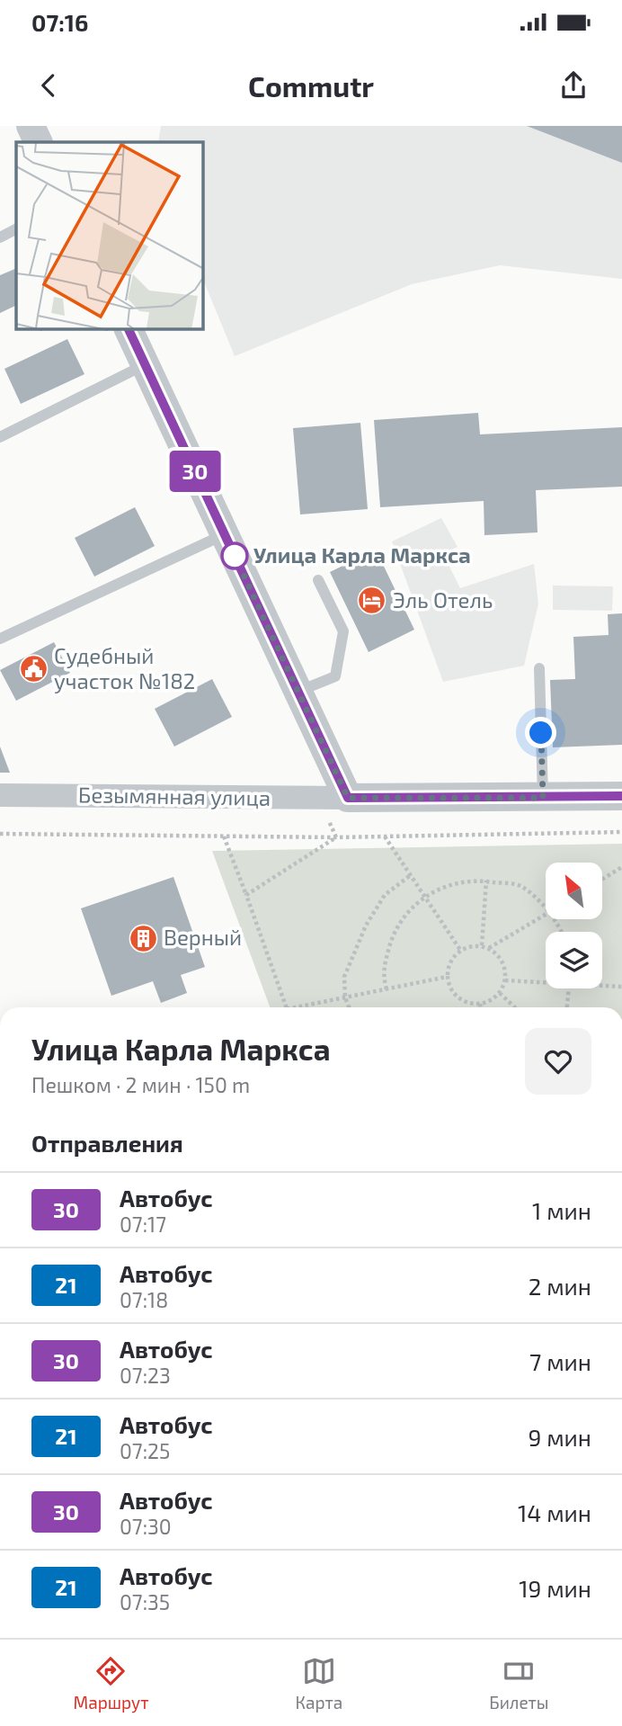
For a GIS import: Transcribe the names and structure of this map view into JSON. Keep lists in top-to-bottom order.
{
  "streets": {
    "street": ["Безымянная улица"]
  },
  "places": {
    "other": ["Улица Карла Маркса"],
    "hotel": ["Эль Отель"],
    "public building": ["Судебный участок №182"],
    "building": ["Верный"]
  },
  "lines": ["bus line 30"],
  "north": "top left",
  "page": {
    "status": "07:16",
    "header": "Commutr",
    "on_map": "30",
    "heading": [
      ["Улица Карла Маркса", "Пешком · 2 мин · 150 m"],
      "Отправления"
    ],
    "list": [
      {
        "mark": "30",
        "name": "Автобус",
        "note": "07:17",
        "value": "1 мин"
      },
      {
        "mark": "21",
        "name": "Автобус",
        "note": "07:18",
        "value": "2 мин"
      },
      {
        "mark": "30",
        "name": "Автобус",
        "note": "07:23",
        "value": "7 мин"
      },
      {
        "mark": "21",
        "name": "Автобус",
        "note": "07:25",
        "value": "9 мин"
      },
      {
        "mark": "30",
        "name": "Автобус",
        "note": "07:30",
        "value": "14 мин"
      },
      {
        "mark": "21",
        "name": "Автобус",
        "note": "07:35",
        "value": "19 мин"
      }
    ],
    "tabs": ["Маршрут", "Карта", "Билеты"]
  }
}
